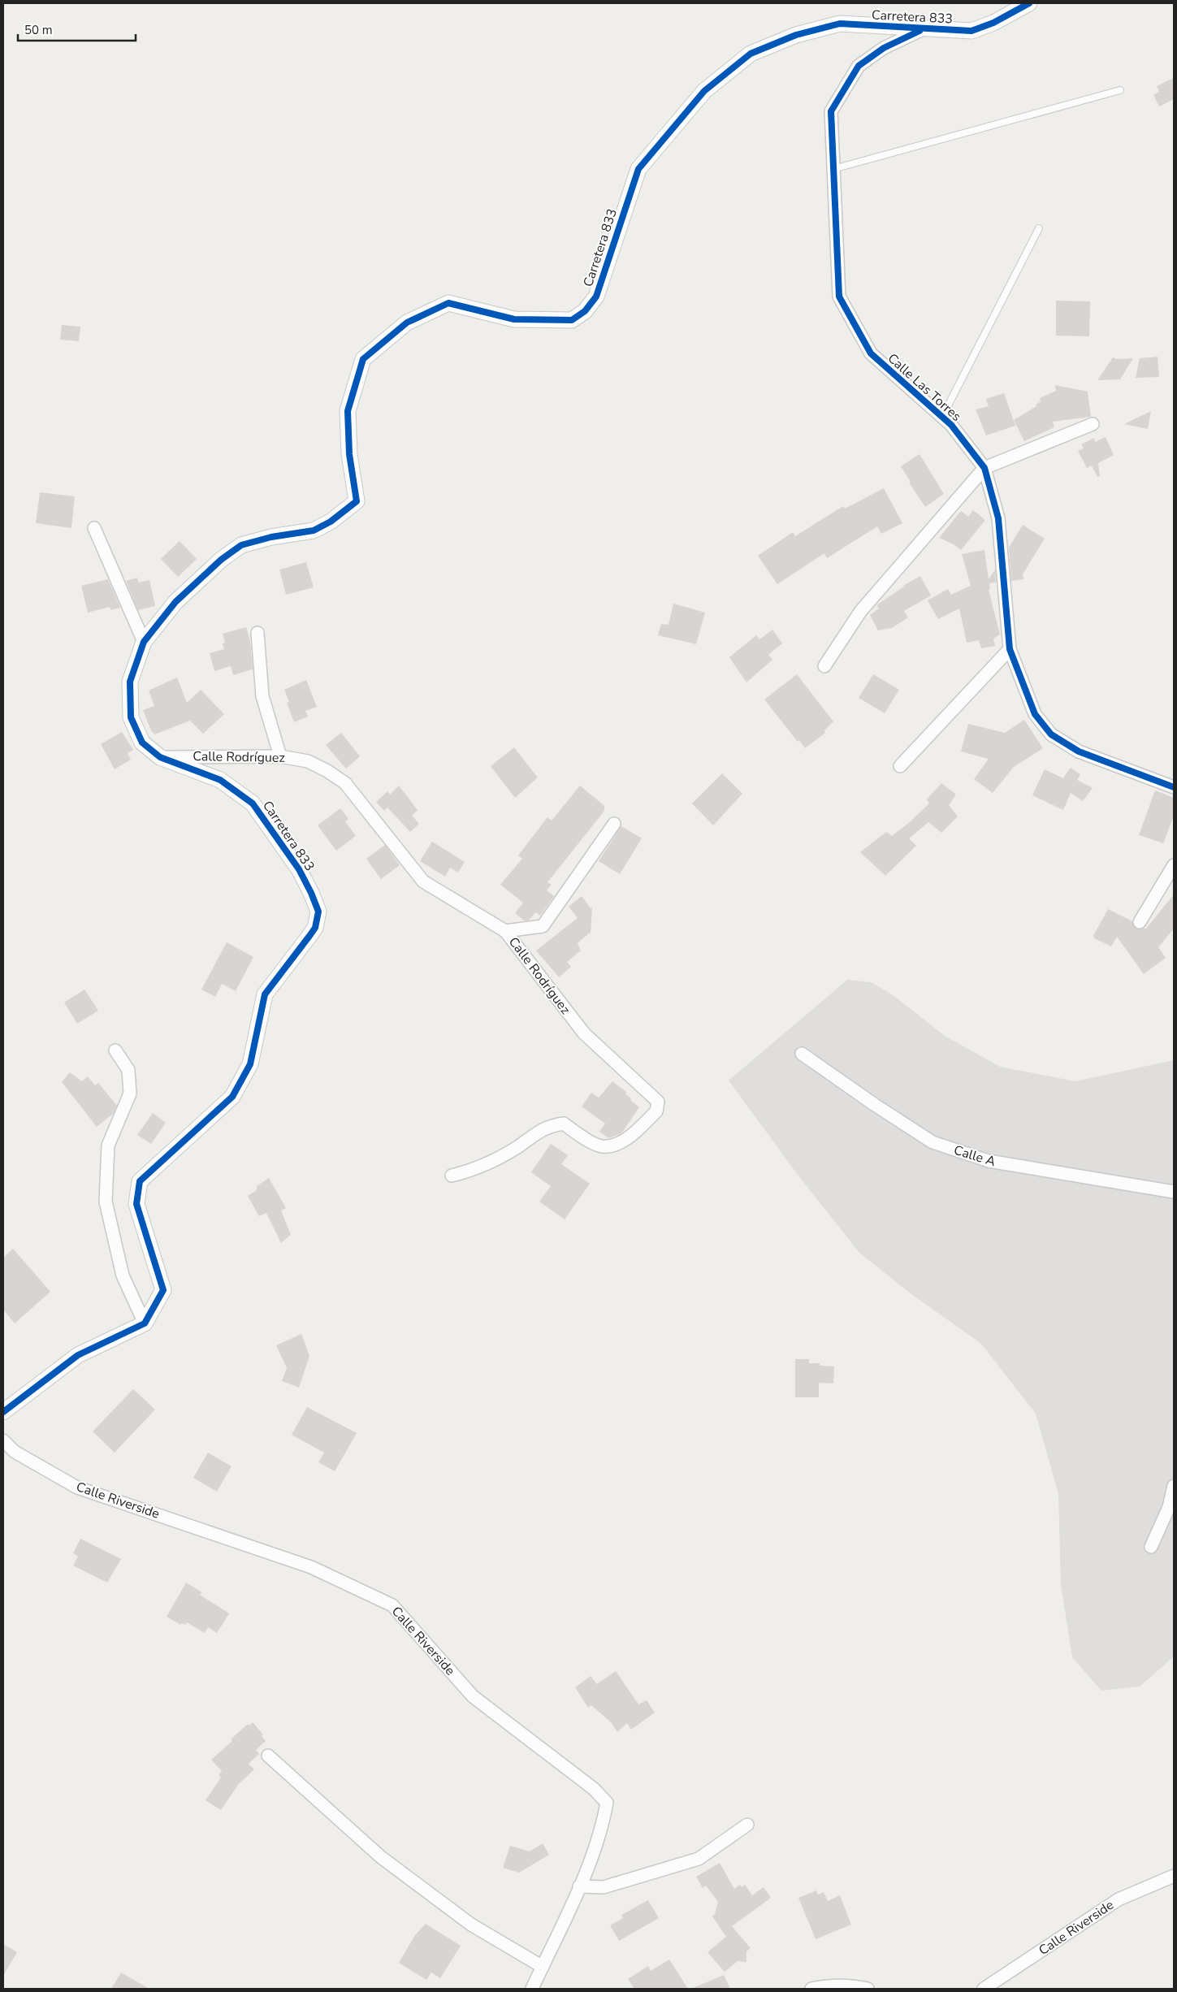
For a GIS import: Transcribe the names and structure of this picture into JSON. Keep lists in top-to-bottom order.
{
  "streets": {
    "street": [
      "Carretera 833",
      "Calle Las Torres",
      "Calle Rodríguez",
      "Calle A",
      "Calle Riverside"
    ]
  },
  "crossings": [
    ["Carretera 833", "Calle Las Torres"],
    ["Carretera 833", "Calle Rodríguez"]
  ],
  "scale_bar": "50 m"
}
